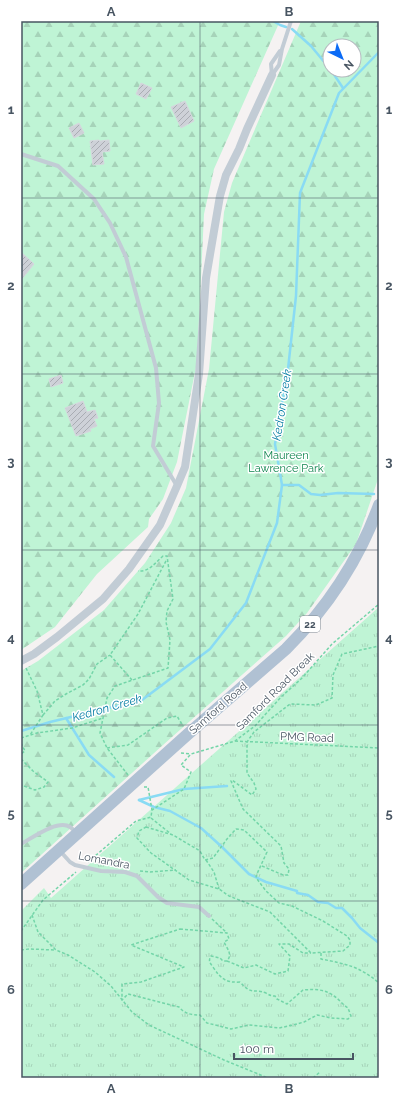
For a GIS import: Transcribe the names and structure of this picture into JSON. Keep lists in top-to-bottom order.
{
  "streets": {
    "main road": ["22", "Samford Road"],
    "lane": ["Lomandra"],
    "path": ["Samford Road Break", "PMG Road"]
  },
  "crossings": [
    ["Samford Road Break", "PMG Road"],
    ["Samford Road", "Lomandra"]
  ],
  "water": ["Kedron Creek"],
  "parks": ["Maureen Lawrence Park"],
  "scale_bar": "100 m",
  "north": "bottom right",
  "grid": {
    "columns": ["A", "B"],
    "rows": [
      "1",
      "2",
      "3",
      "4",
      "5",
      "6"
    ]
  }
}
